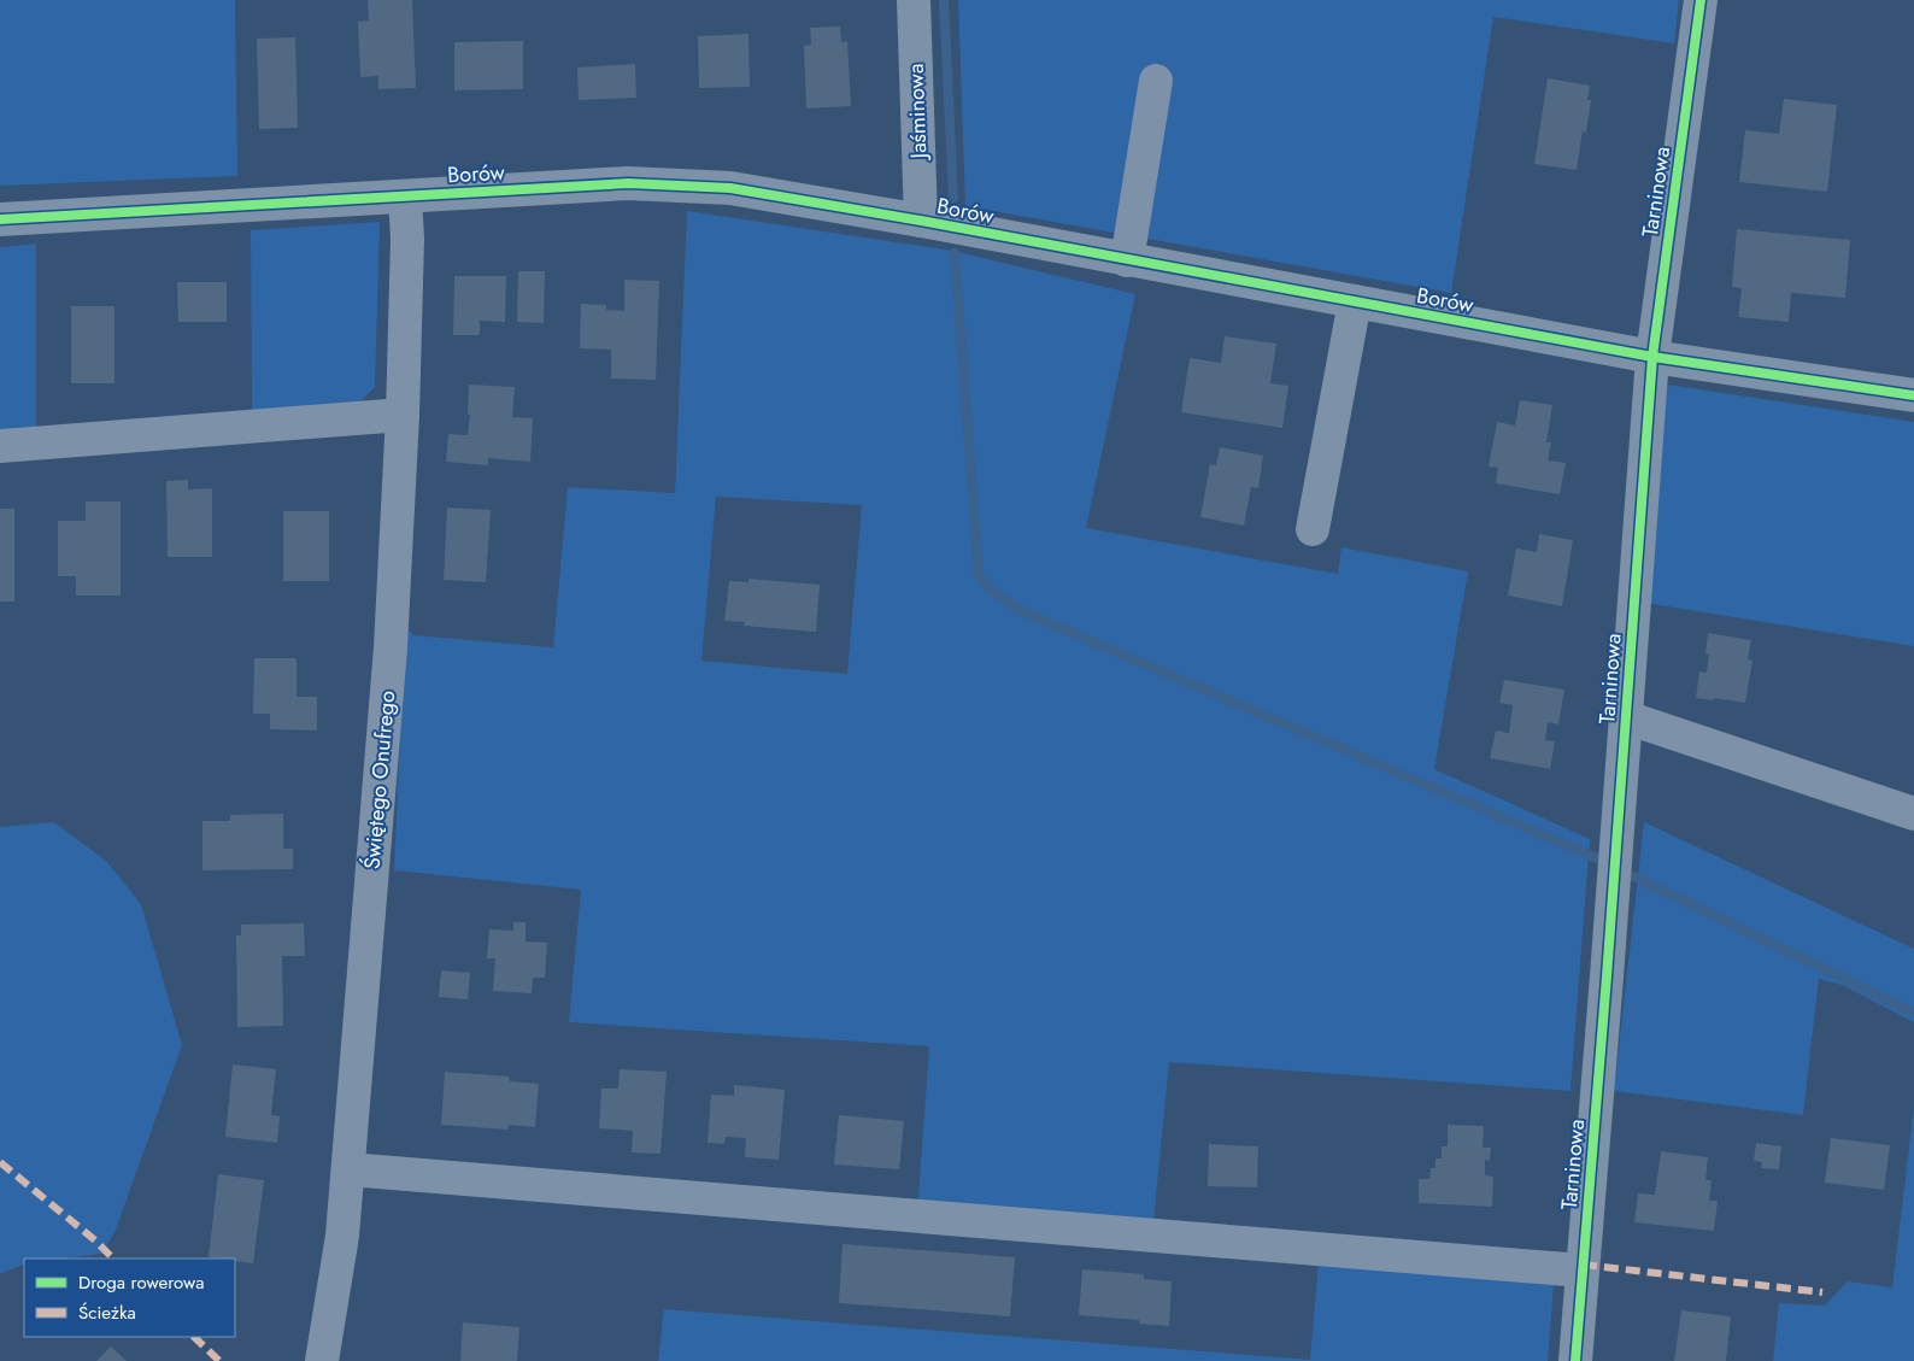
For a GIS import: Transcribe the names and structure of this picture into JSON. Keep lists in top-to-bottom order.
{
  "streets": {
    "street": [
      "Jaśminowa",
      "Borów",
      "Tarninowa",
      "Świętego Onufrego"
    ]
  },
  "crossings": [
    ["Jaśminowa", "Borów"],
    ["Borów", "Tarninowa"],
    ["Borów", "Świętego Onufrego"]
  ],
  "legend": ["Droga rowerowa", "Ścieżka"]
}
